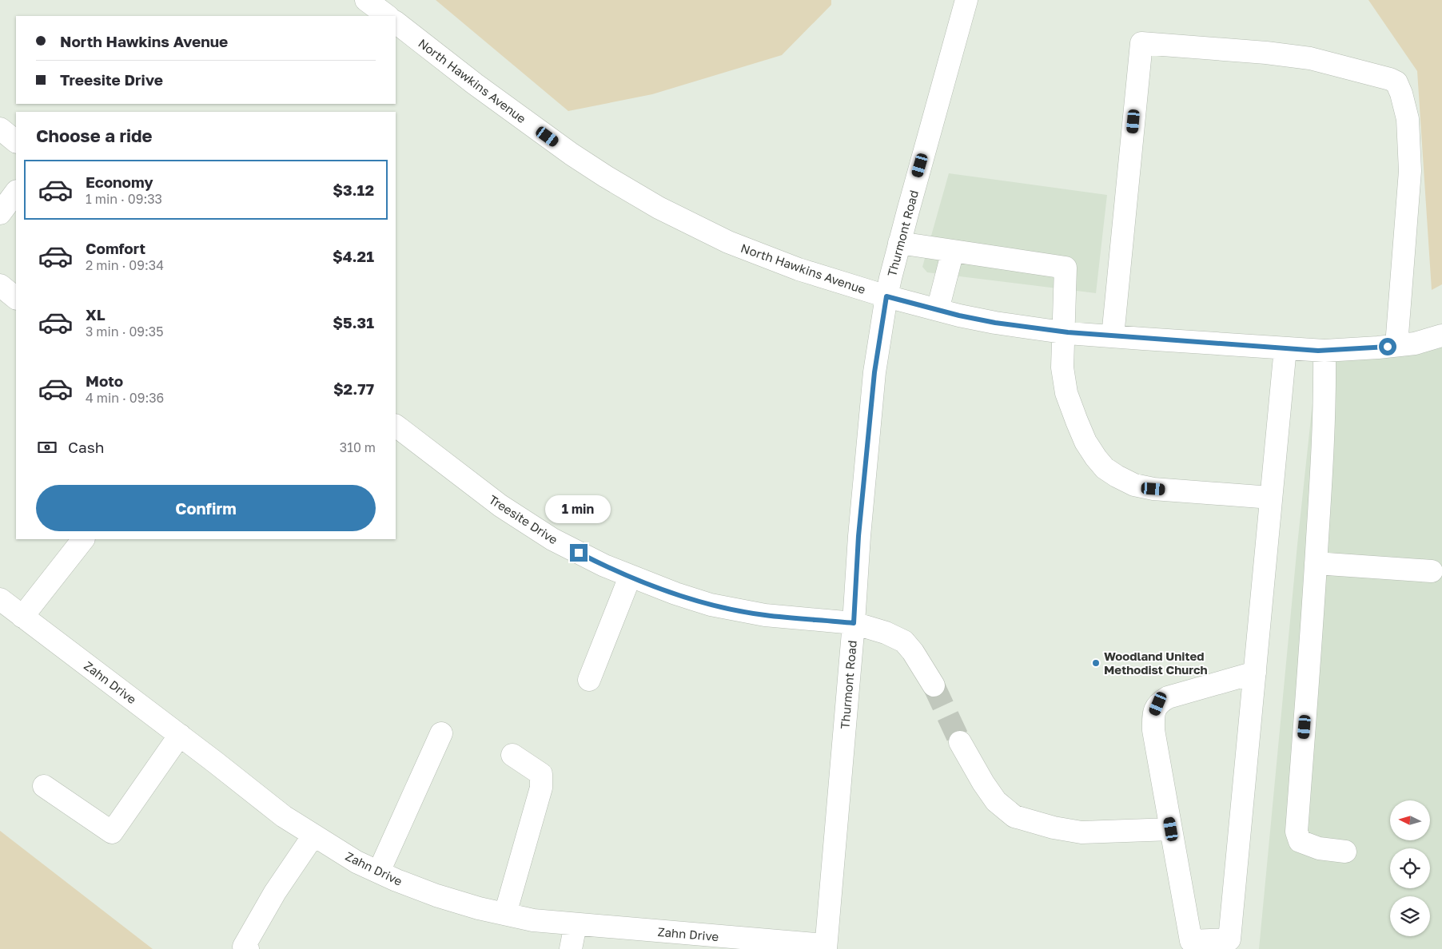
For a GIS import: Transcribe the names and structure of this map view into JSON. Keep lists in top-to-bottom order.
{
  "streets": {
    "street": [
      "North Hawkins Avenue",
      "Thurmont Road",
      "Treesite Drive",
      "Zahn Drive"
    ]
  },
  "crossings": [
    ["North Hawkins Avenue", "Thurmont Road"],
    ["Thurmont Road", "Treesite Drive"],
    ["Thurmont Road", "Zahn Drive"]
  ],
  "places": ["Woodland United Methodist Church"],
  "north": "left",
  "page": {
    "banner": ["North Hawkins Avenue", "Treesite Drive"],
    "heading": "Choose a ride",
    "list": [
      {
        "name": "Economy",
        "note": "1 min · 09:33",
        "value": "$3.12"
      },
      {
        "name": "Comfort",
        "note": "2 min · 09:34",
        "value": "$4.21"
      },
      {
        "name": "XL",
        "note": "3 min · 09:35",
        "value": "$5.31"
      },
      {
        "name": "Moto",
        "note": "4 min · 09:36",
        "value": "$2.77"
      }
    ],
    "pay": ["Cash", "310 m"],
    "buttons": "Confirm",
    "bubble": "1 min"
  }
}
